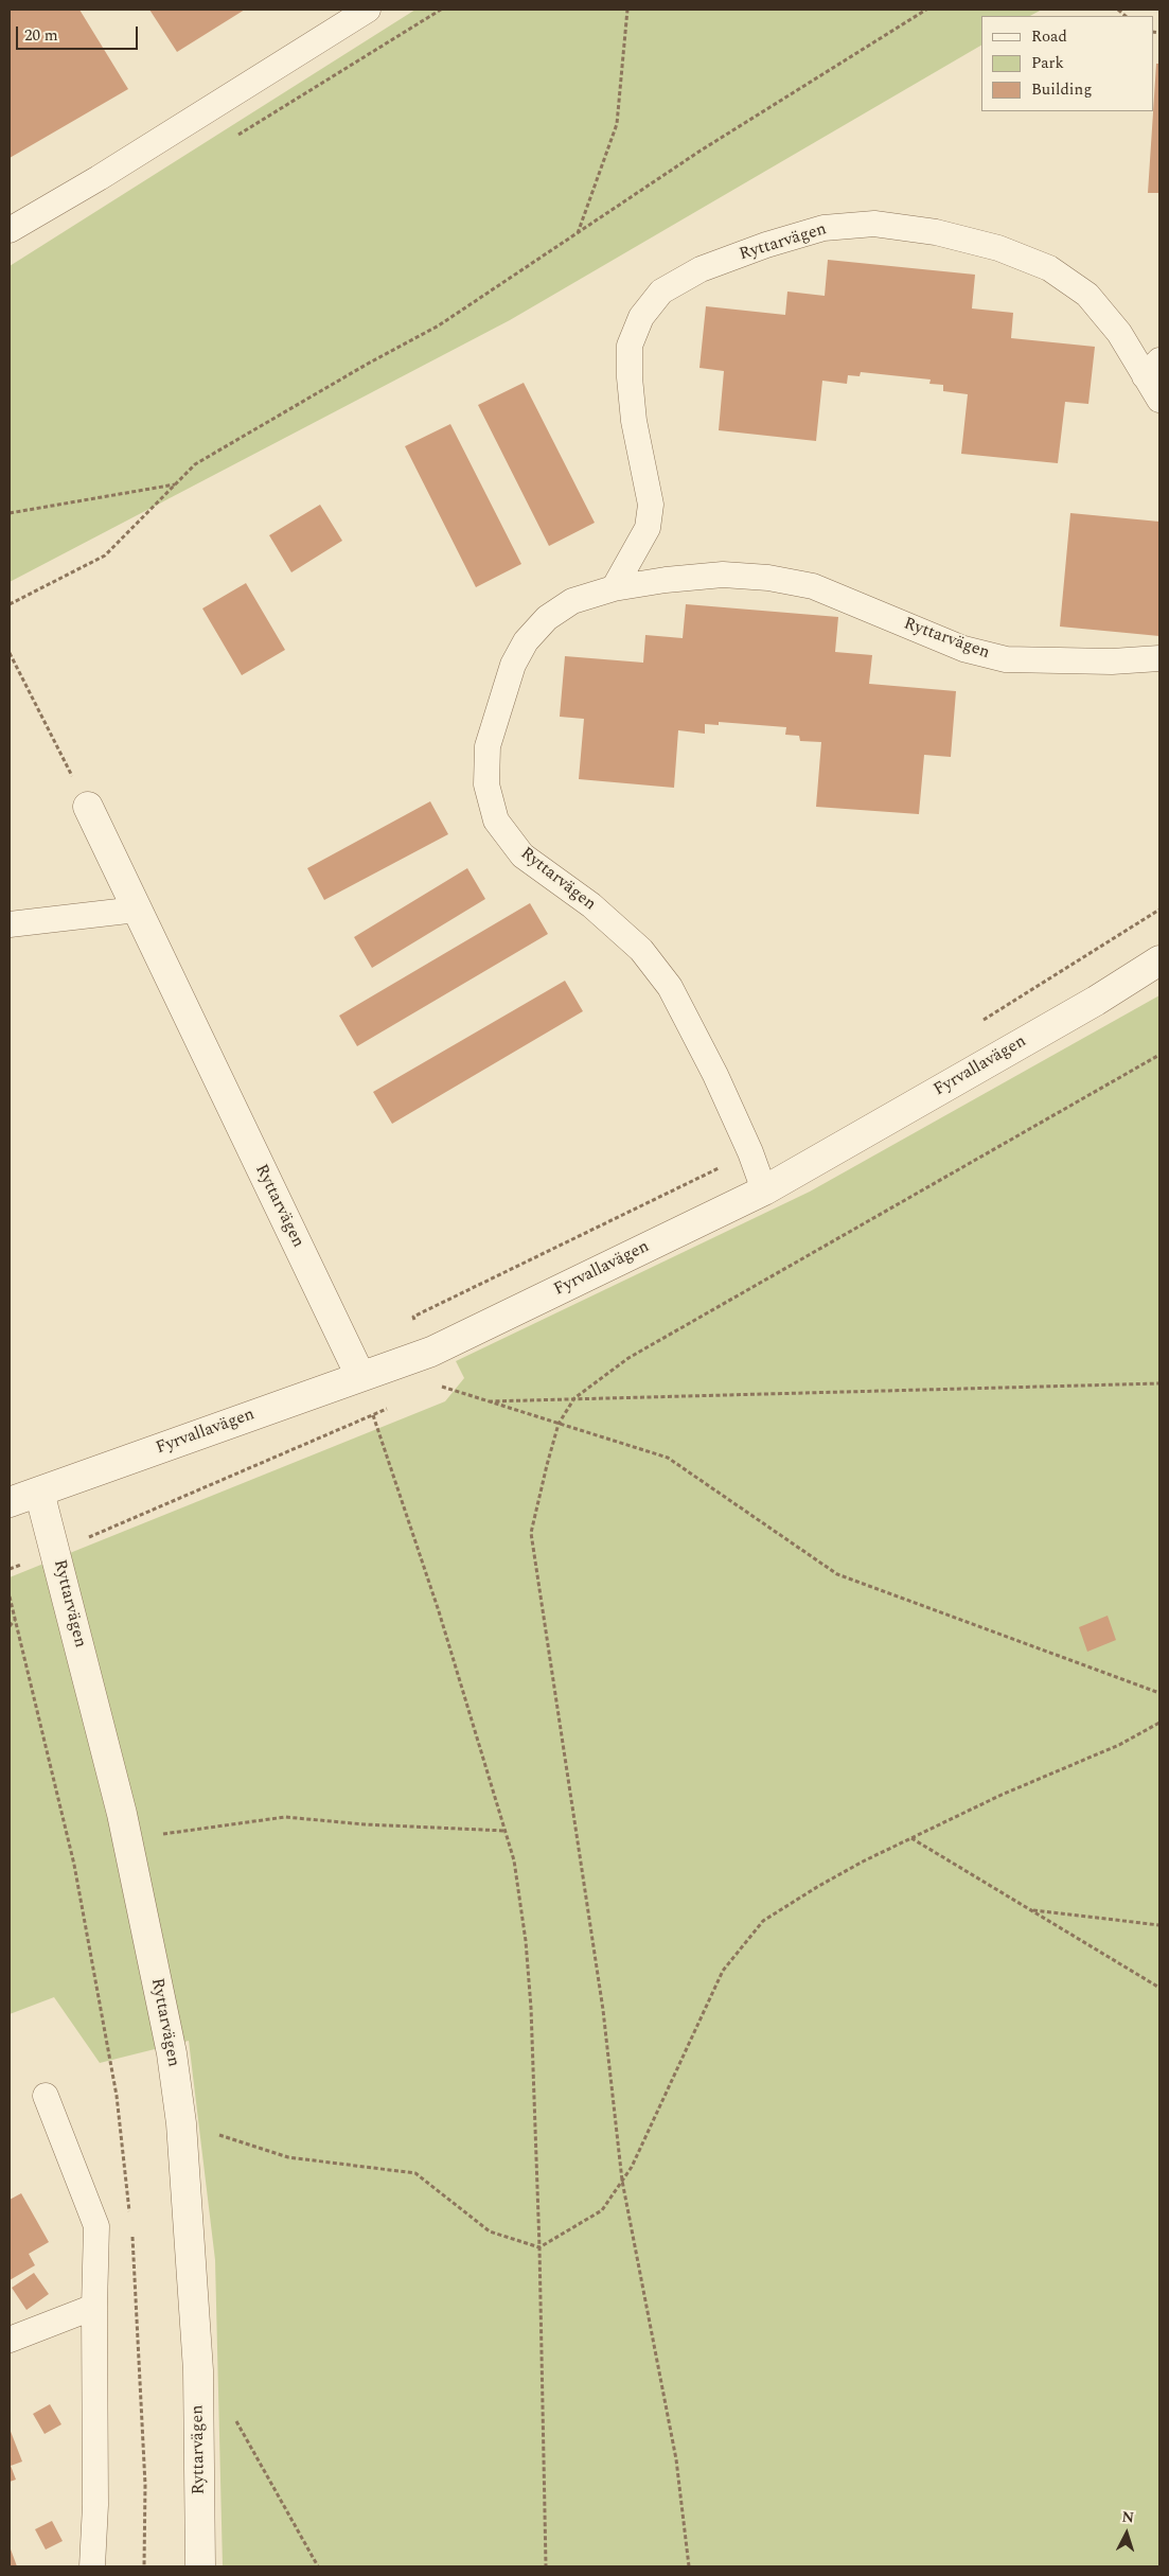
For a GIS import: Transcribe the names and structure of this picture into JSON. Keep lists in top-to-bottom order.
{
  "streets": {
    "street": ["Ryttarvägen", "Fyrvallavägen"]
  },
  "crossings": [
    ["Ryttarvägen", "Fyrvallavägen"]
  ],
  "legend": ["Road", "Park", "Building"],
  "scale_bar": "20 m",
  "north": "top"
}
